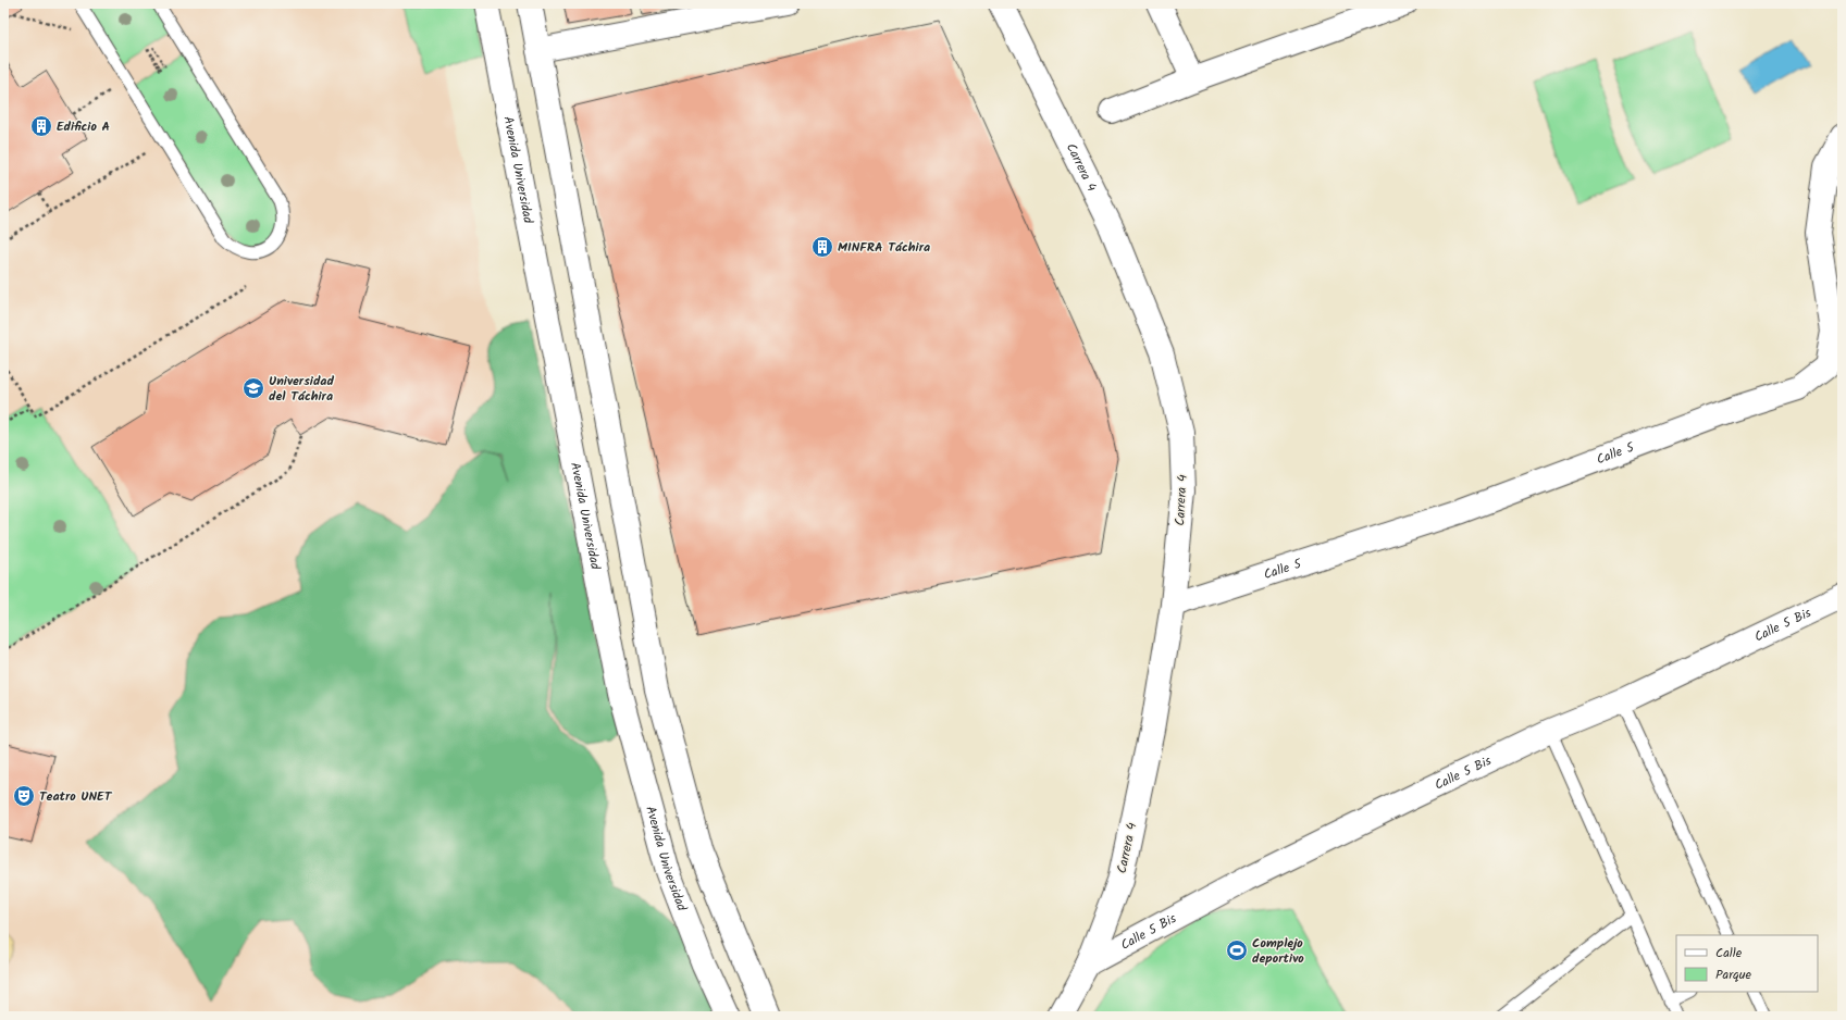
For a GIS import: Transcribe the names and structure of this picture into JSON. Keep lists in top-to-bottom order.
{
  "streets": {
    "street": [
      "Carrera 4",
      "Avenida Universidad",
      "Calle 5",
      "Calle 5 Bis"
    ]
  },
  "crossings": [
    ["Carrera 4", "Calle 5"],
    ["Carrera 4", "Calle 5 Bis"]
  ],
  "places": {
    "building": ["Edificio A", "MINFRA Táchira"],
    "school or university": ["Universidad del Táchira"],
    "theatre": ["Teatro UNET"],
    "sports": ["Complejo deportivo"]
  },
  "legend": ["Calle", "Parque"]
}
